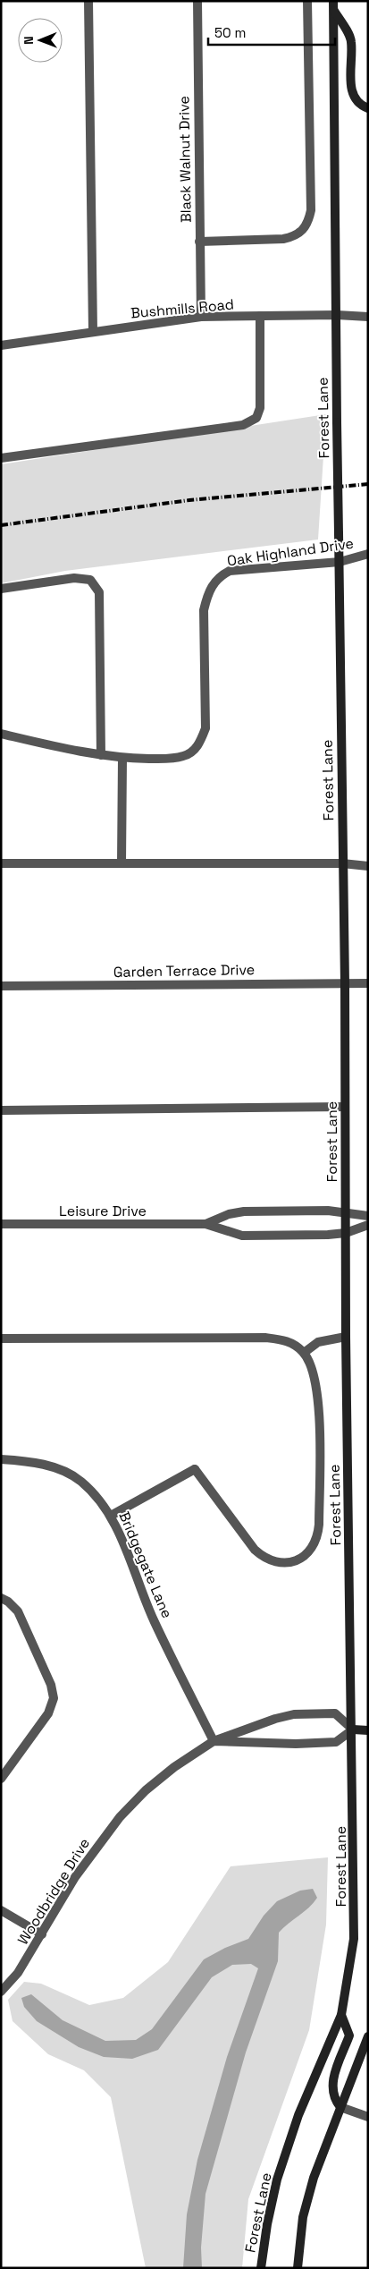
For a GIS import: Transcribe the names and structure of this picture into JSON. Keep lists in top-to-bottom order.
{
  "streets": {
    "main road": ["Forest Lane"],
    "street": [
      "Black Walnut Drive",
      "Bushmills Road",
      "Oak Highland Drive",
      "Garden Terrace Drive",
      "Leisure Drive",
      "Bridgegate Lane",
      "Woodbridge Drive"
    ]
  },
  "crossings": [
    ["Black Walnut Drive", "Bushmills Road"],
    ["Bushmills Road", "Forest Lane"],
    ["Forest Lane", "Oak Highland Drive"],
    ["Forest Lane", "Garden Terrace Drive"],
    ["Forest Lane", "Leisure Drive"],
    ["Forest Lane", "Woodbridge Drive"],
    ["Bridgegate Lane", "Woodbridge Drive"]
  ],
  "scale_bar": "50 m",
  "north": "left"
}
